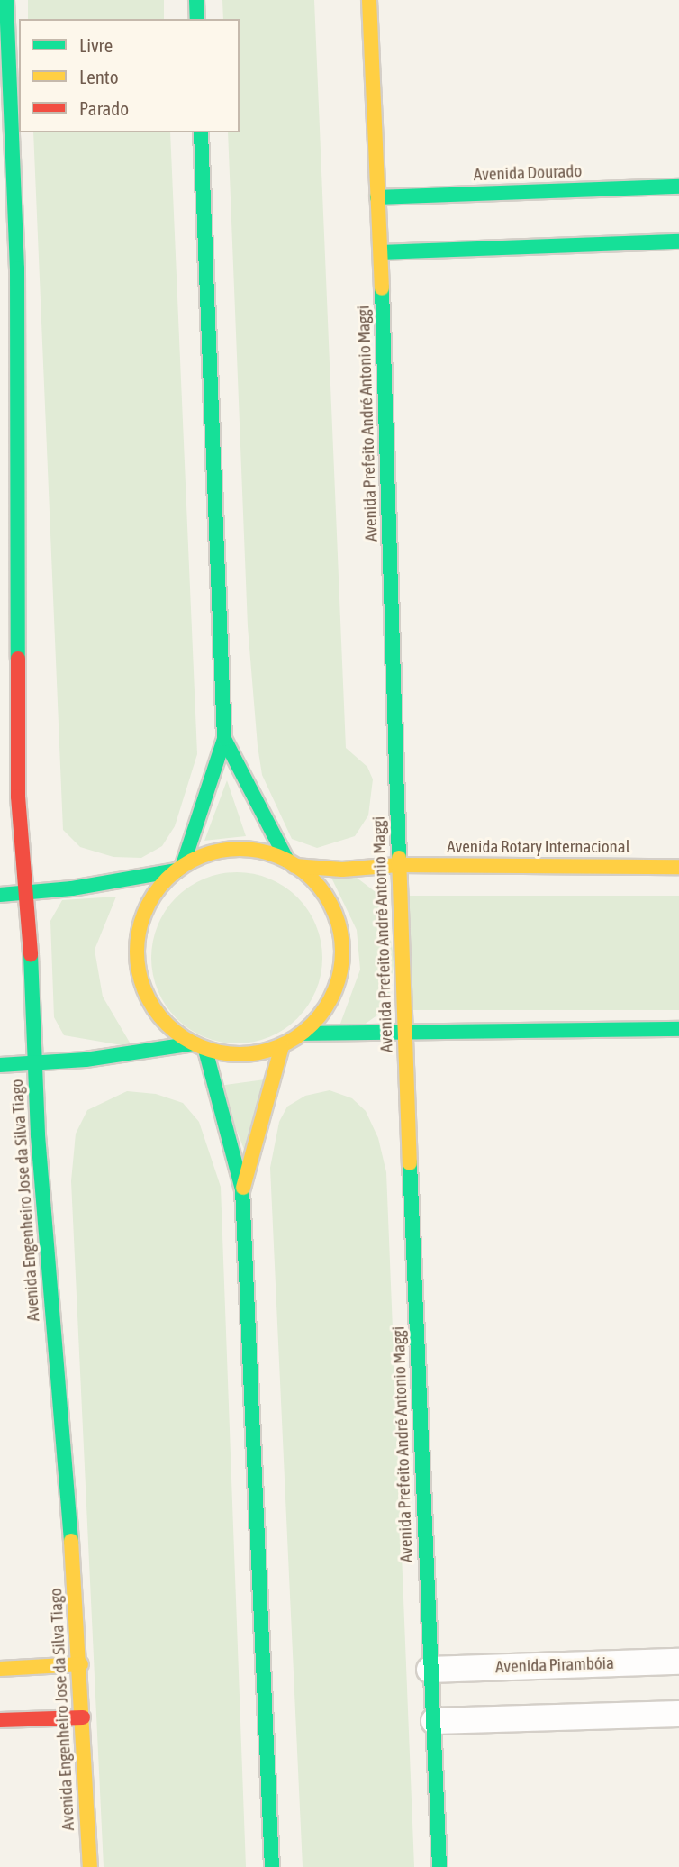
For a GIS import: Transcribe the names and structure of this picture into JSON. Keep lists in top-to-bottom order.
{
  "streets": {
    "street": [
      "Avenida Dourado",
      "Avenida Prefeito André Antonio Maggi",
      "Avenida Rotary Internacional",
      "Avenida Engenheiro Jose da Silva Tiago",
      "Avenida Pirambóia"
    ]
  },
  "crossings": [
    ["Avenida Dourado", "Avenida Prefeito André Antonio Maggi"],
    ["Avenida Prefeito André Antonio Maggi", "Avenida Rotary Internacional"],
    ["Avenida Prefeito André Antonio Maggi", "Avenida Pirambóia"]
  ],
  "legend": ["Livre", "Lento", "Parado"]
}
